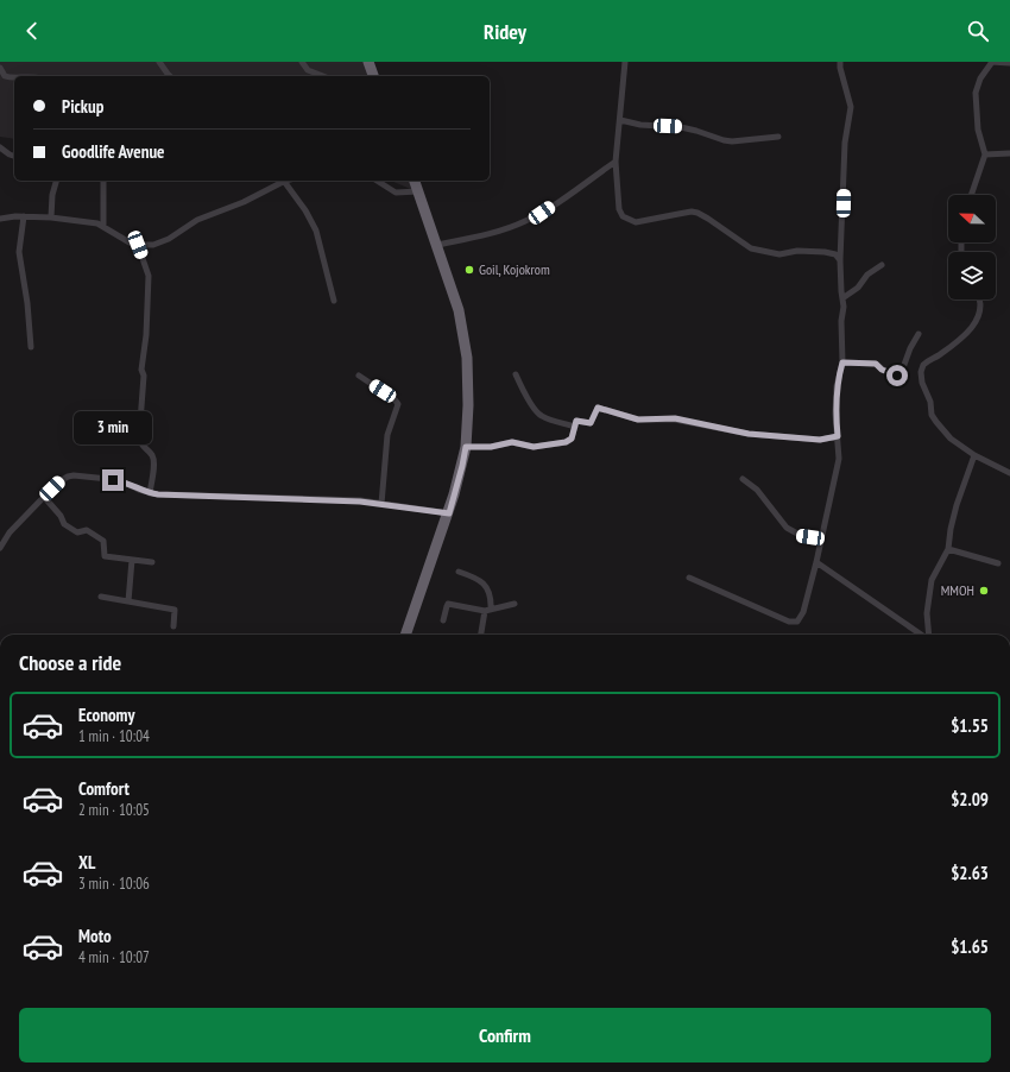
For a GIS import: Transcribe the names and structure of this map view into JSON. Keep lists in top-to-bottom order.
{
  "places": ["Goil, Kojokrom", "MMOH"],
  "north": "left",
  "page": {
    "header": "Ridey",
    "banner": ["Pickup", "Goodlife Avenue"],
    "bubble": "3 min",
    "heading": "Choose a ride",
    "list": [
      {
        "name": "Economy",
        "note": "1 min · 10:04",
        "value": "$1.55"
      },
      {
        "name": "Comfort",
        "note": "2 min · 10:05",
        "value": "$2.09"
      },
      {
        "name": "XL",
        "note": "3 min · 10:06",
        "value": "$2.63"
      },
      {
        "name": "Moto",
        "note": "4 min · 10:07",
        "value": "$1.65"
      }
    ],
    "buttons": "Confirm"
  }
}
